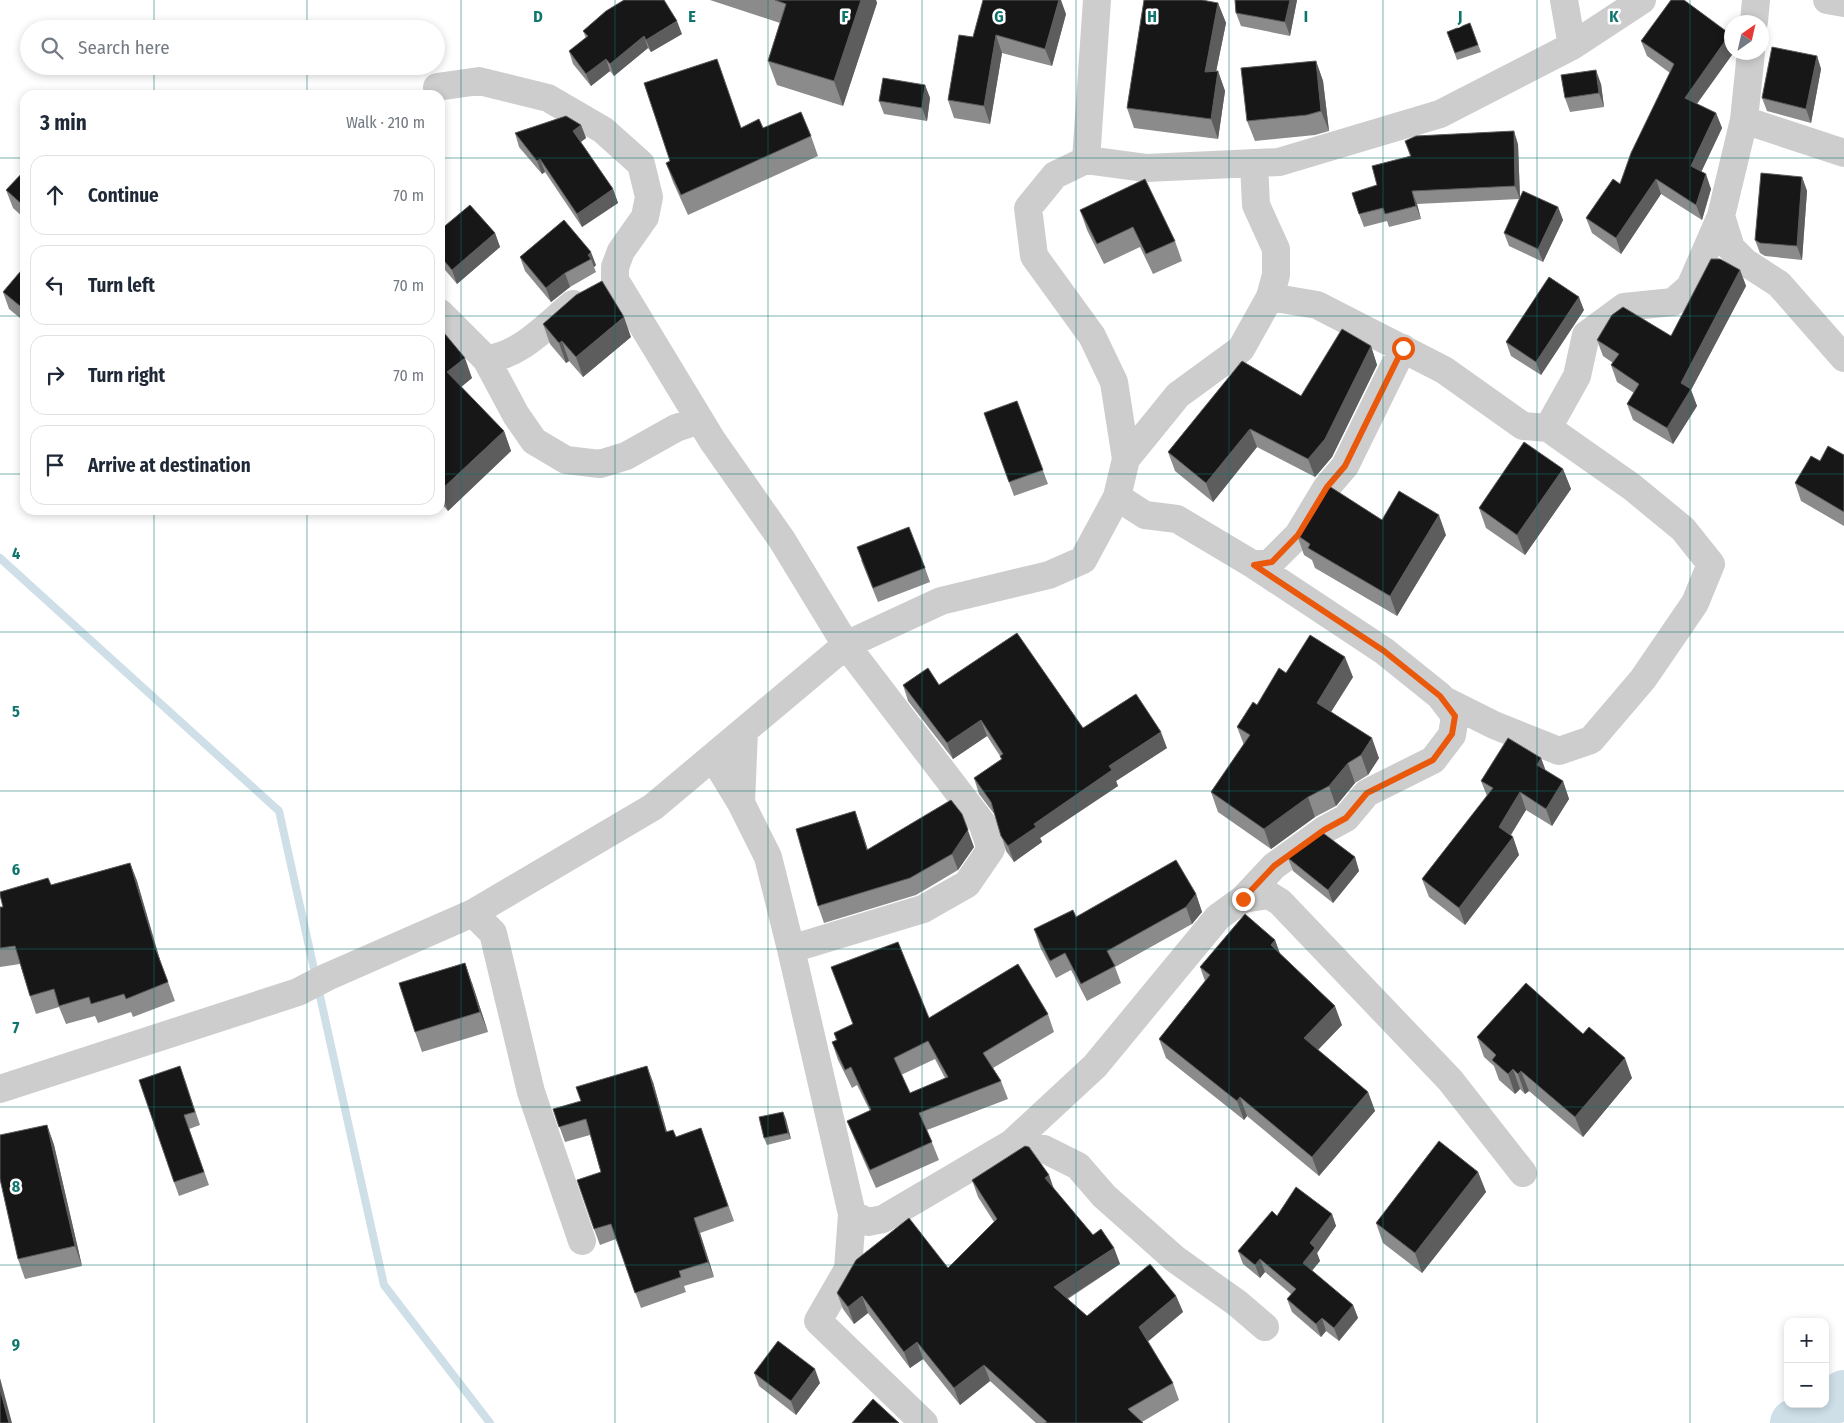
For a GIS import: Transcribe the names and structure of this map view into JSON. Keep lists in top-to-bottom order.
{
  "north": "top right",
  "page": {
    "search": "Search here",
    "heading": ["3 min", "Walk · 210 m"],
    "list": [
      ["Continue", "70 m"],
      ["Turn left", "70 m"],
      ["Turn right", "70 m"],
      "Arrive at destination"
    ],
    "map_buttons": ["+", "−"]
  },
  "grid": {
    "columns": [
      "D",
      "E",
      "F",
      "G",
      "H",
      "I",
      "J",
      "K"
    ],
    "rows": [
      "4",
      "5",
      "6",
      "7",
      "8",
      "9"
    ]
  }
}
